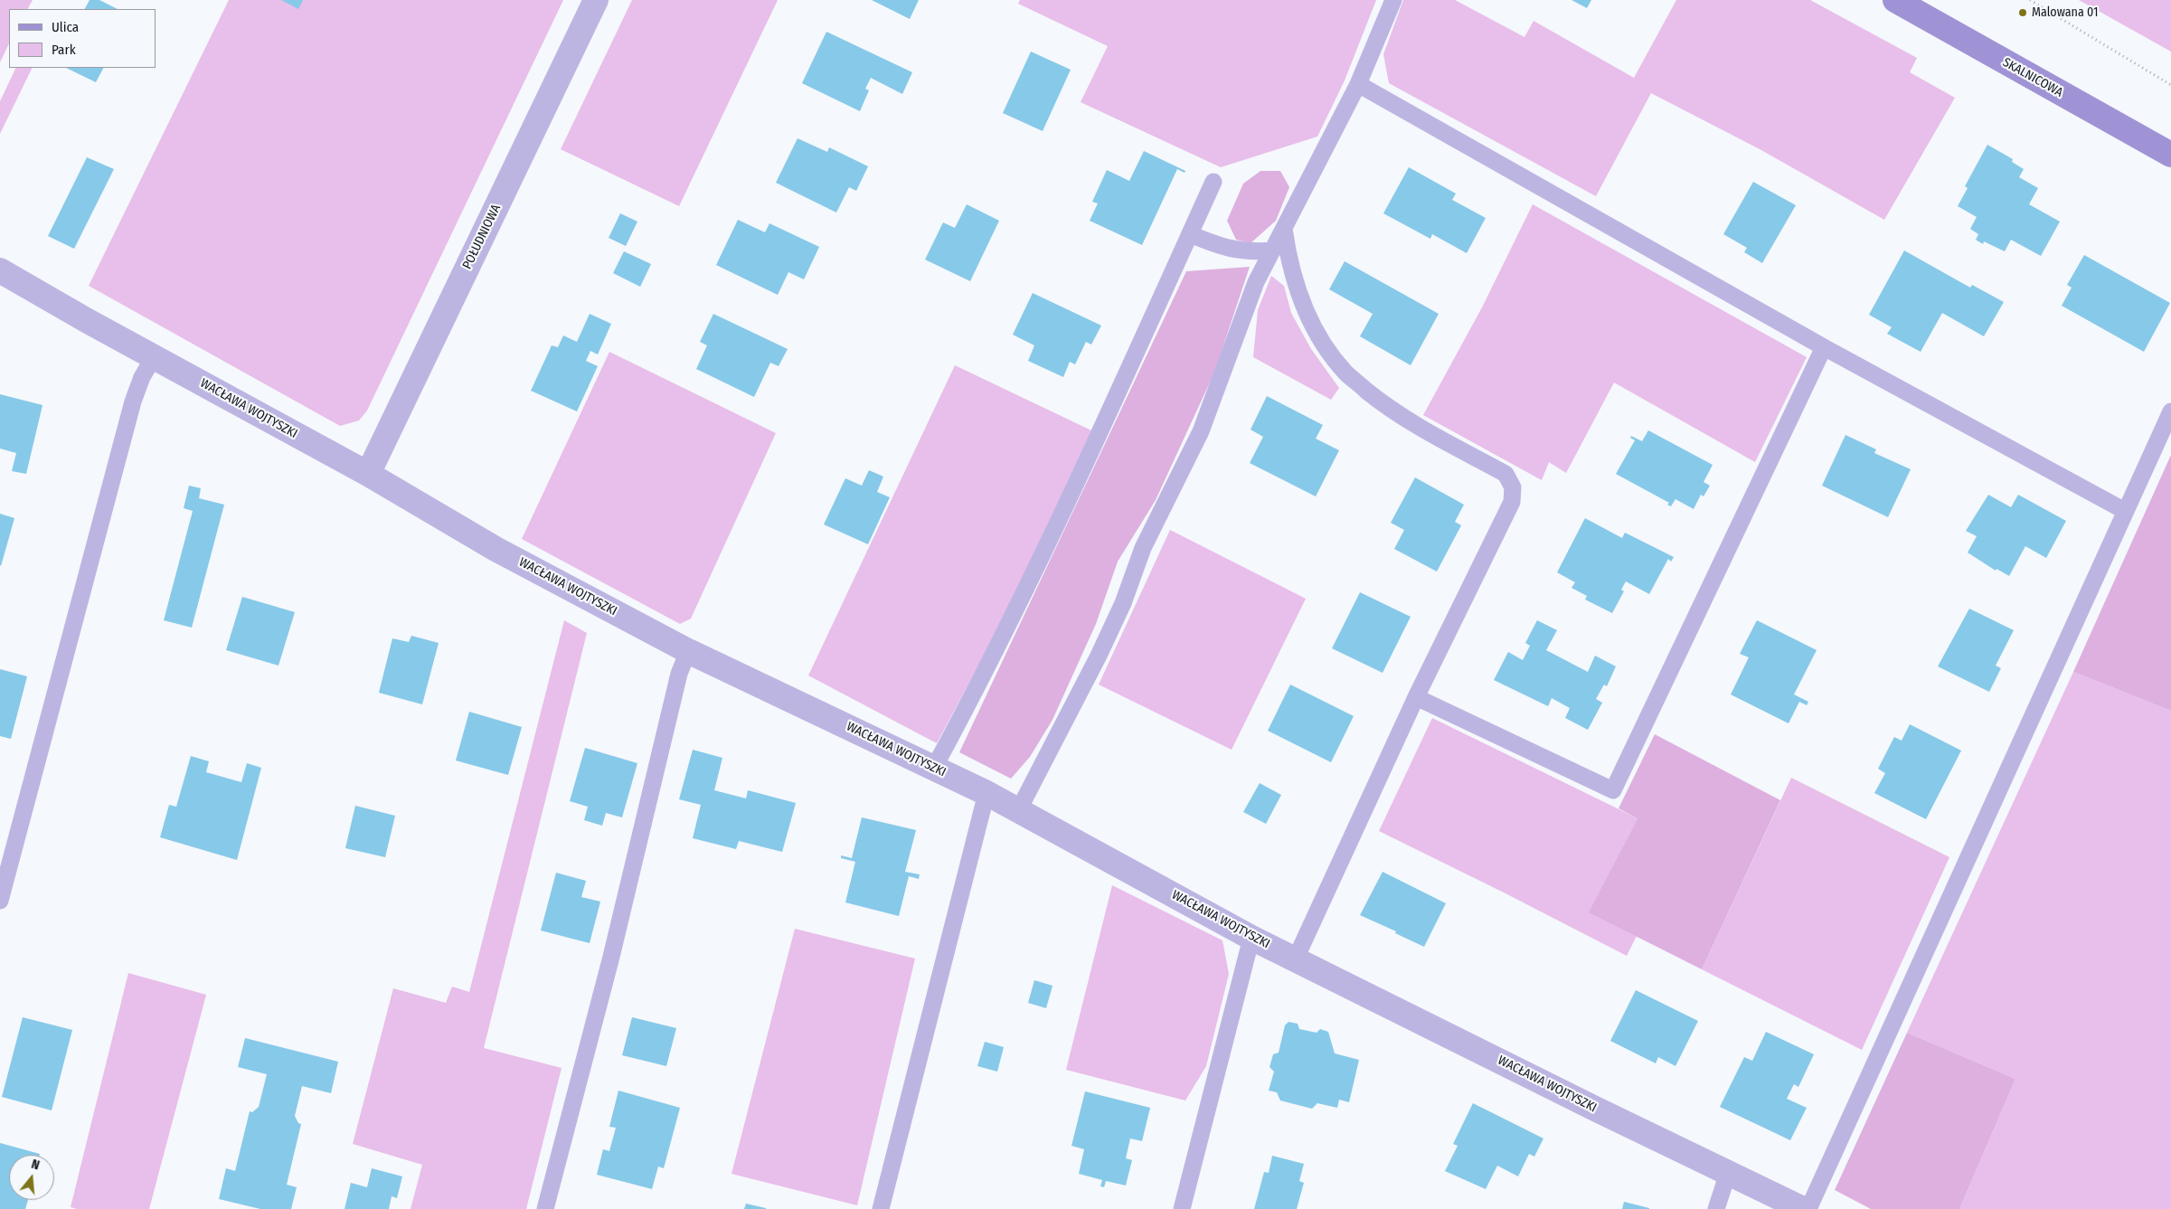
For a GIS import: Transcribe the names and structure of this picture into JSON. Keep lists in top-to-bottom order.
{
  "streets": {
    "street": ["SKALNICOWA", "POŁUDNIOWA", "WACŁAWA WOJTYSZKI"]
  },
  "crossings": [
    ["POŁUDNIOWA", "WACŁAWA WOJTYSZKI"]
  ],
  "places": ["Malowana 01"],
  "legend": ["Ulica", "Park"],
  "north": "top"
}
